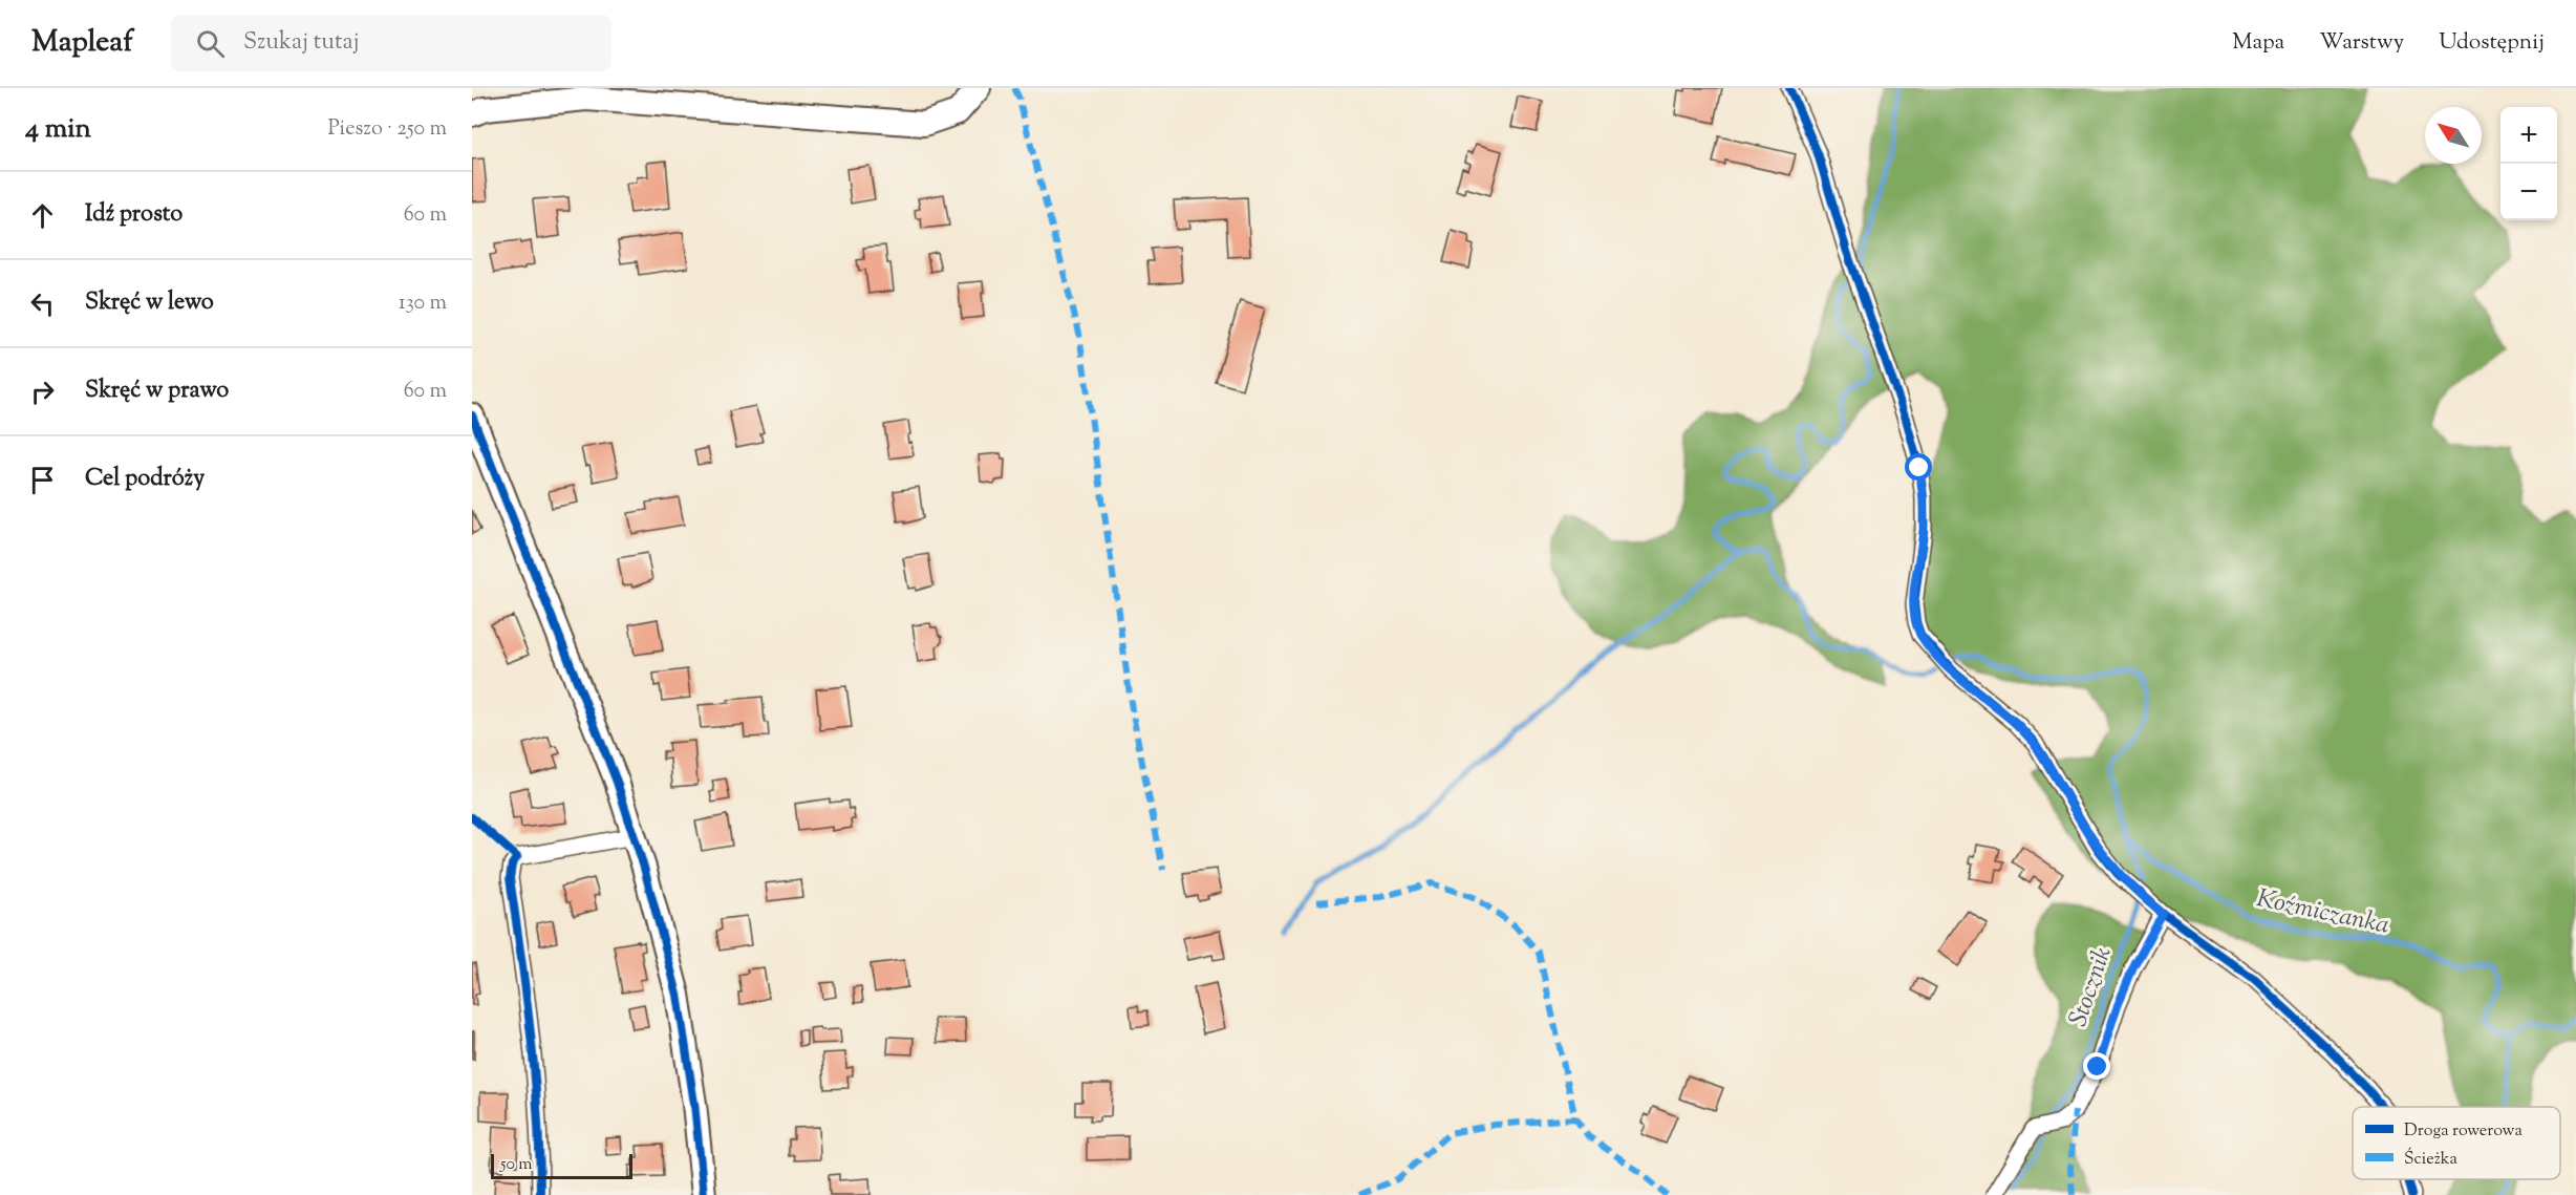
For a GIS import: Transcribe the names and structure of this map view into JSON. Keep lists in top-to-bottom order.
{
  "water": ["Koźmiczanka", "Stocznik"],
  "legend": ["Droga rowerowa", "Ścieżka"],
  "scale_bar": "50 m",
  "north": "top left",
  "page": {
    "header": "Mapleaf",
    "search": "Szukaj tutaj",
    "nav": ["Mapa", "Warstwy", "Udostępnij"],
    "heading": ["4 min", "Pieszo · 250 m"],
    "map_buttons": ["+", "−"],
    "list": [
      ["Idź prosto", "60 m"],
      ["Skręć w lewo", "130 m"],
      ["Skręć w prawo", "60 m"],
      "Cel podróży"
    ],
    "scale": "50 m"
  }
}
